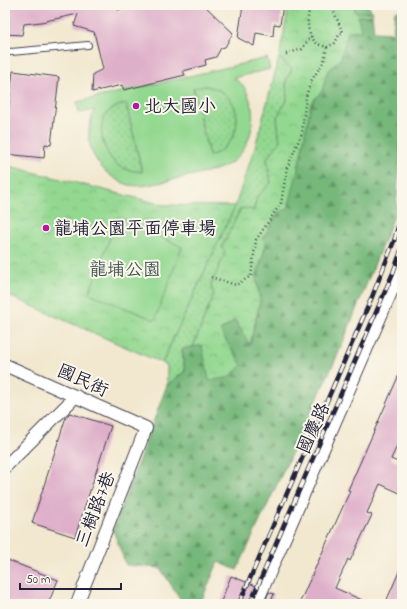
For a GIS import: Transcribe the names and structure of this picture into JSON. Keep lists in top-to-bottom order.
{
  "streets": {
    "street": ["國民街", "國慶路", "三樹路7巷"]
  },
  "crossings": [
    ["國民街", "三樹路7巷"]
  ],
  "parks": ["龍埔公園"],
  "places": ["北大國小", "龍埔公園平面停車場"],
  "scale_bar": "50 m"
}
